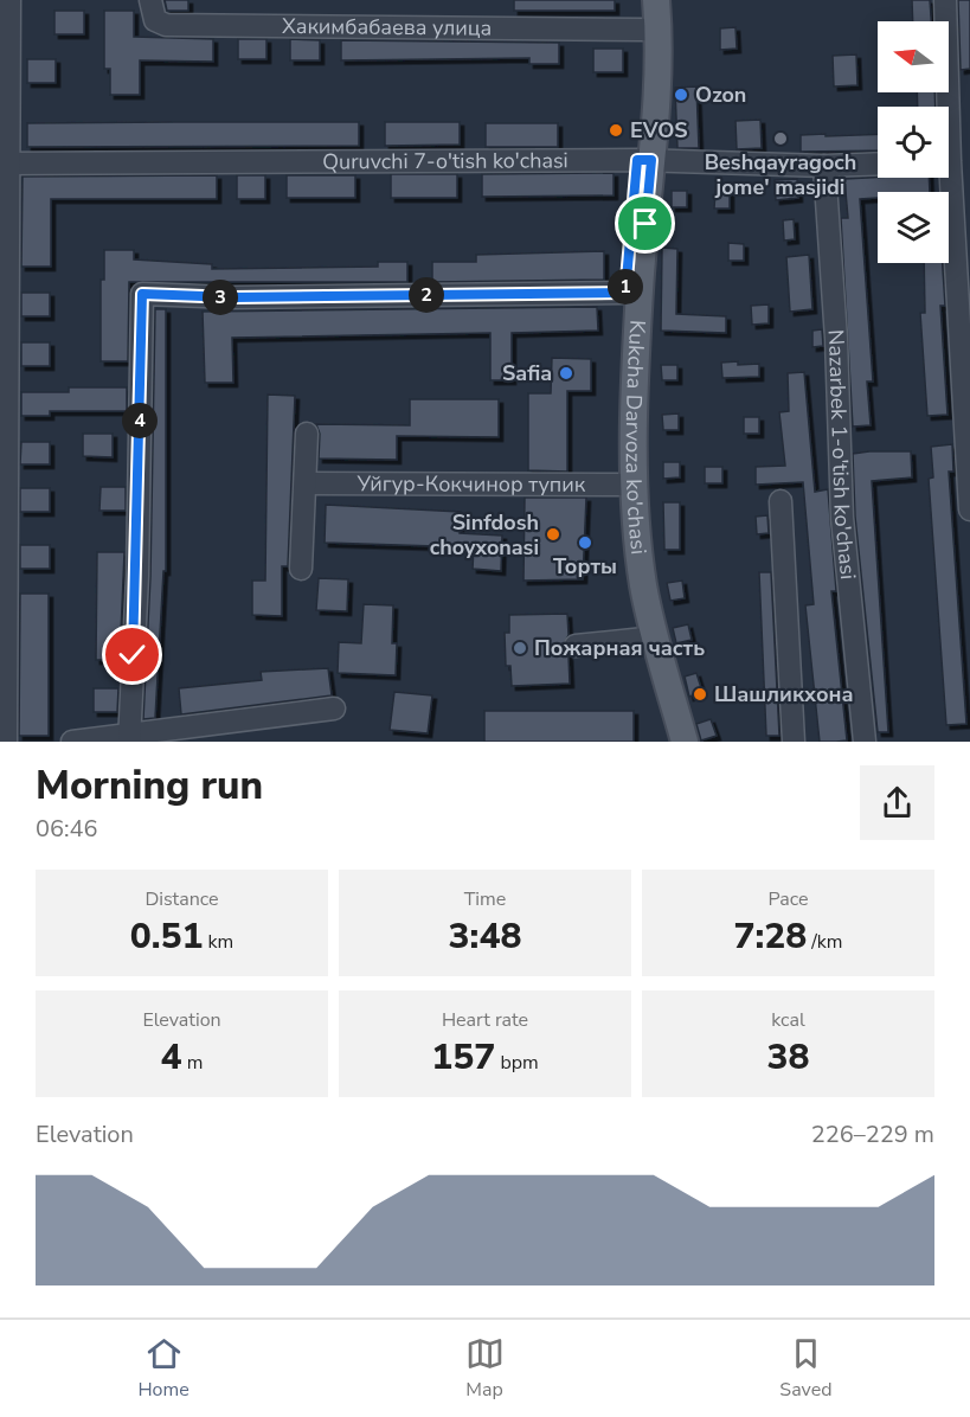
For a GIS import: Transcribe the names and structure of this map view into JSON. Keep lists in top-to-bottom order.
{
  "streets": {
    "main road": ["Kukcha Darvoza ko'chasi"],
    "street": [
      "Хакимбабаева улица",
      "Quruvchi 7-o'tish ko'chasi",
      "Nazarbek 1-o'tish ko'chasi",
      "Уйгур-Кокчинор тупик"
    ]
  },
  "crossings": [
    ["Хакимбабаева улица", "Kukcha Darvoza ko'chasi"],
    ["Quruvchi 7-o'tish ko'chasi", "Kukcha Darvoza ko'chasi"],
    ["Quruvchi 7-o'tish ko'chasi", "Nazarbek 1-o'tish ko'chasi"],
    ["Kukcha Darvoza ko'chasi", "Уйгур-Кокчинор тупик"]
  ],
  "places": [
    "Ozon",
    "EVOS",
    "Beshqayragoch jome' masjidi",
    "Safia",
    "Sinfdosh choyxonasi",
    "Торты",
    "Пожарная часть",
    "Шашликхона"
  ],
  "north": "left",
  "page": {
    "pins": [
      "1",
      "2",
      "3",
      "4"
    ],
    "heading": ["Morning run", "06:46"],
    "stats": [
      ["Distance", "0.51 km"],
      ["Time", "3:48"],
      ["Pace", "7:28 /km"],
      ["Elevation", "4 m"],
      ["Heart rate", "157 bpm"],
      ["kcal", "38"]
    ],
    "chart": ["Elevation", "226–229 m"],
    "tabs": ["Home", "Map", "Saved"]
  }
}
